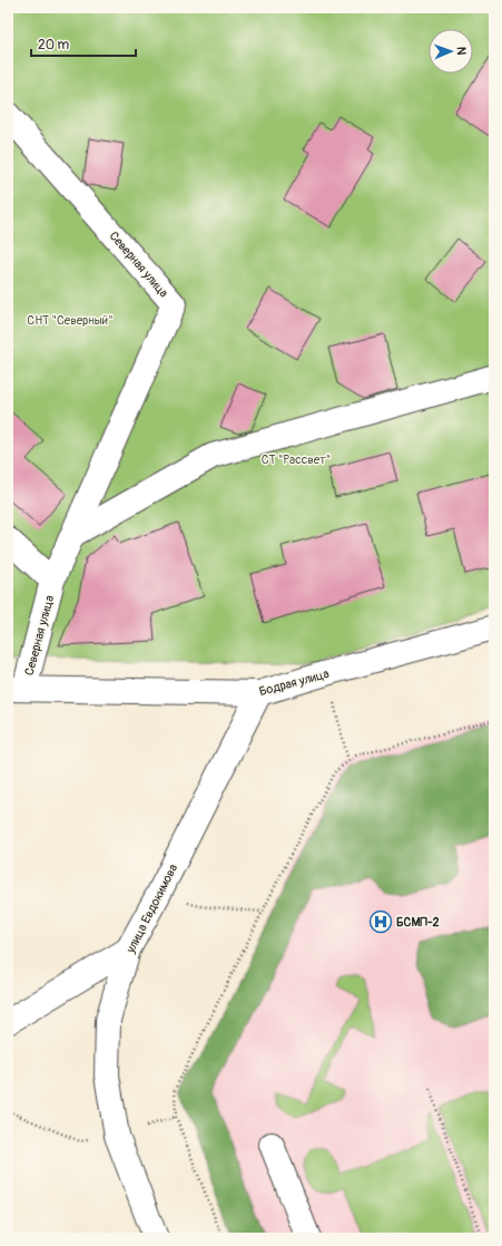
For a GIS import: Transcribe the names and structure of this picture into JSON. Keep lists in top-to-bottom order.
{
  "streets": {
    "street": ["Северная улица", "Бодрая улица", "улица Евдокимова"]
  },
  "crossings": [
    ["Северная улица", "Бодрая улица"],
    ["Бодрая улица", "улица Евдокимова"]
  ],
  "parks": ["СНТ \"Северный\"", "СТ \"Рассвет\""],
  "places": {
    "hospital": ["БСМП-2"]
  },
  "scale_bar": "20 m",
  "north": "right"
}
